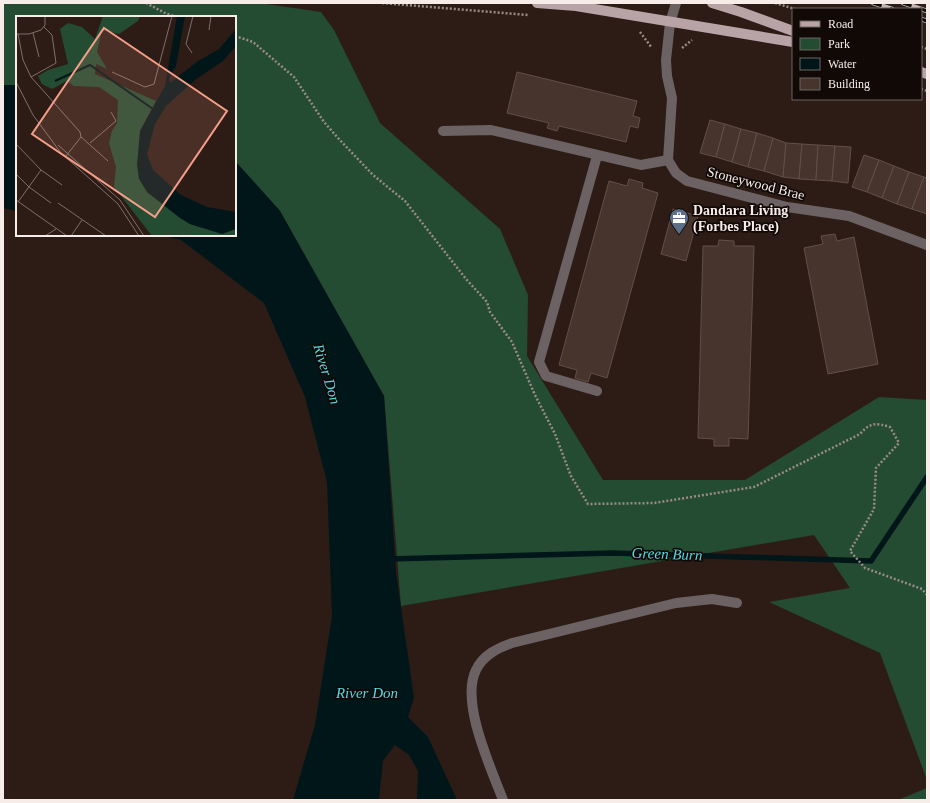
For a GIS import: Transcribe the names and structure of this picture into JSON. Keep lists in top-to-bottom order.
{
  "streets": {
    "street": ["Stoneywood Brae"]
  },
  "water": ["River Don", "Green Burn"],
  "places": {
    "office": ["Dandara Living (Forbes Place)"]
  },
  "legend": [
    "Road",
    "Park",
    "Water",
    "Building"
  ]
}
